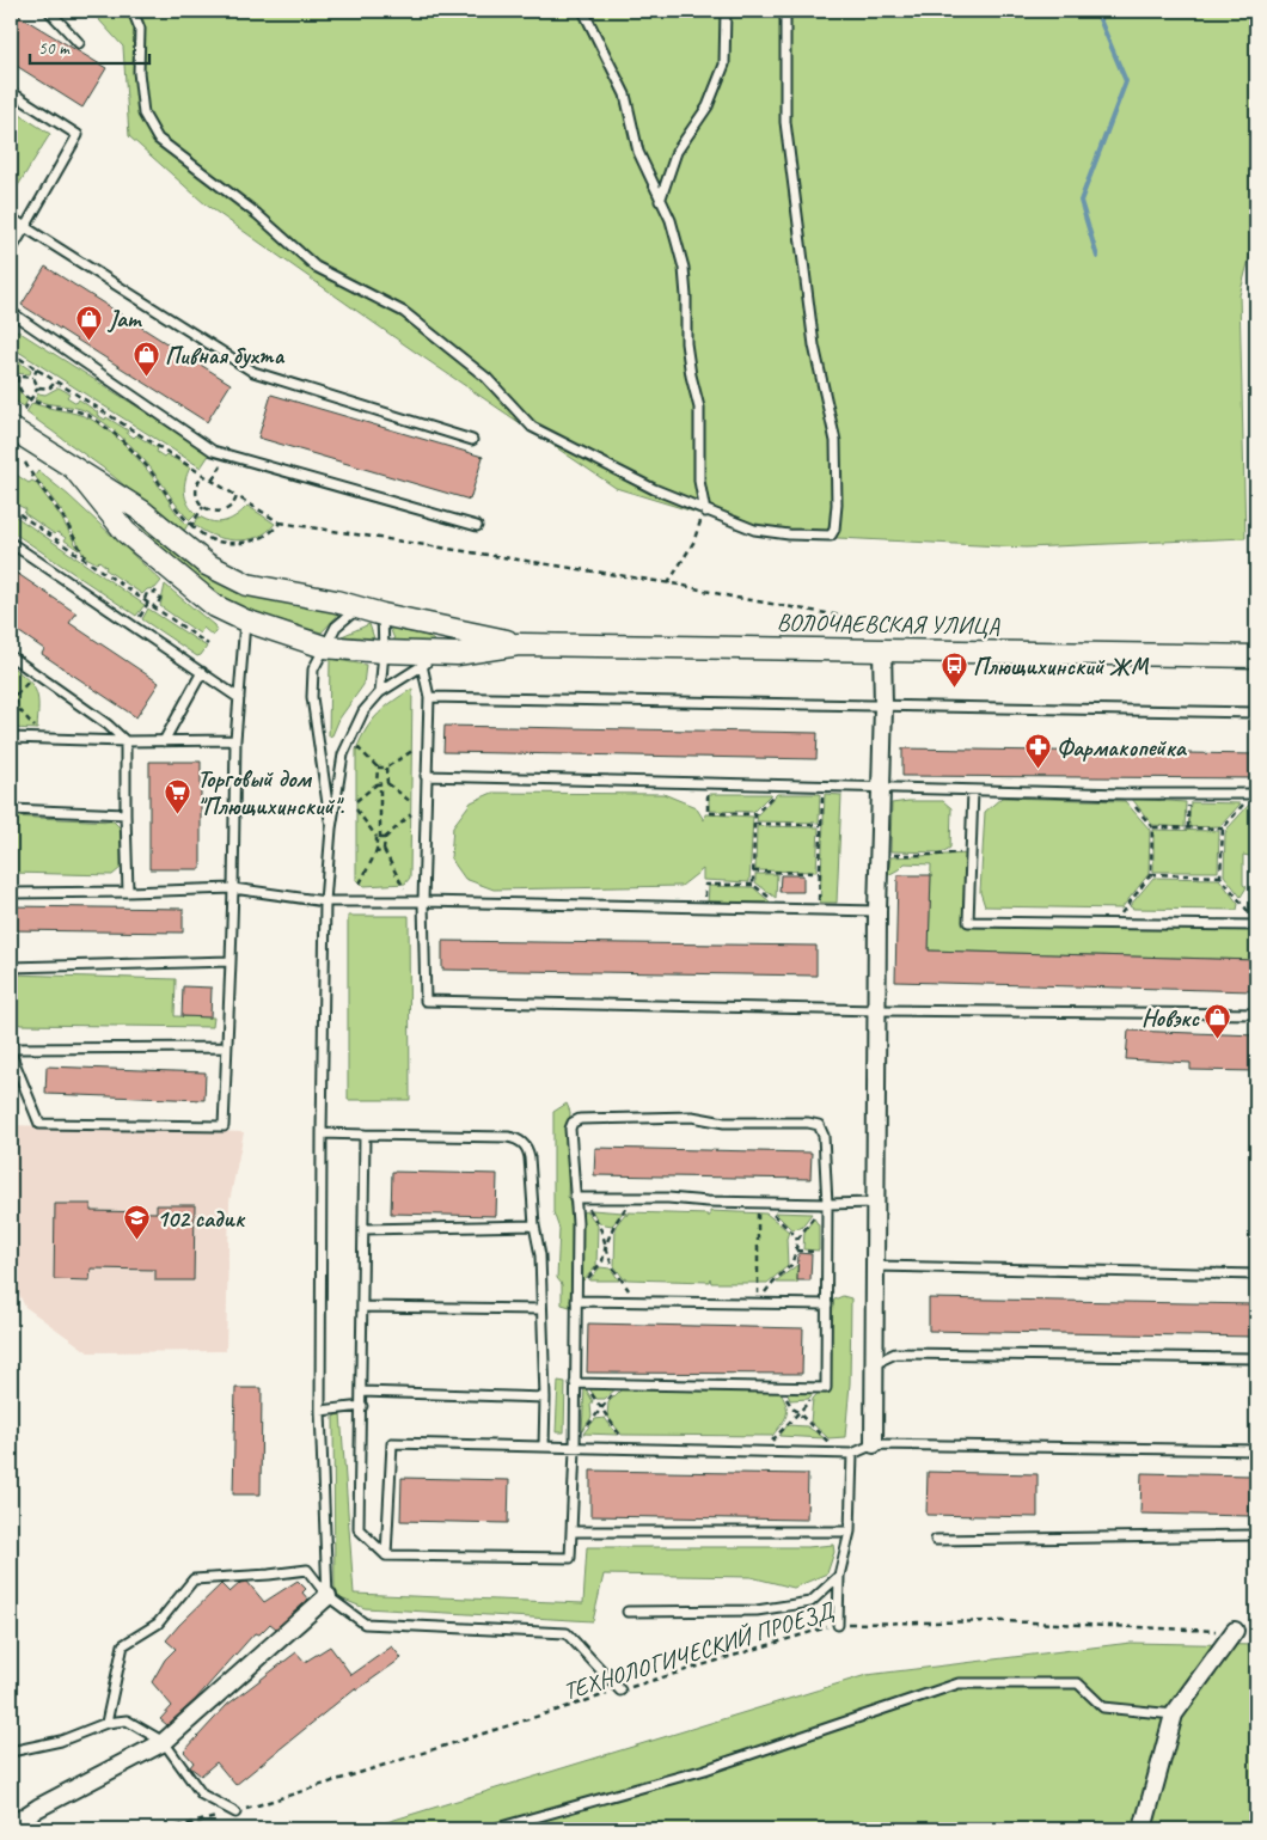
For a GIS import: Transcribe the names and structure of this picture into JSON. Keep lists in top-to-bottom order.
{
  "streets": {
    "street": ["ВОЛОЧАЕВСКАЯ УЛИЦА"],
    "path": ["ТЕХНОЛОГИЧЕСКИЙ ПРОЕЗД"]
  },
  "places": {
    "shop": ["Jam", "Пивная бухта", "Новэкс"],
    "bus stop": ["Плющихинский ЖМ"],
    "pharmacy": ["Фармакопейка"],
    "supermarket": ["Торговый дом \"Плющихинский\"."],
    "school or university": ["102 садик"]
  },
  "scale_bar": "50 m"
}
